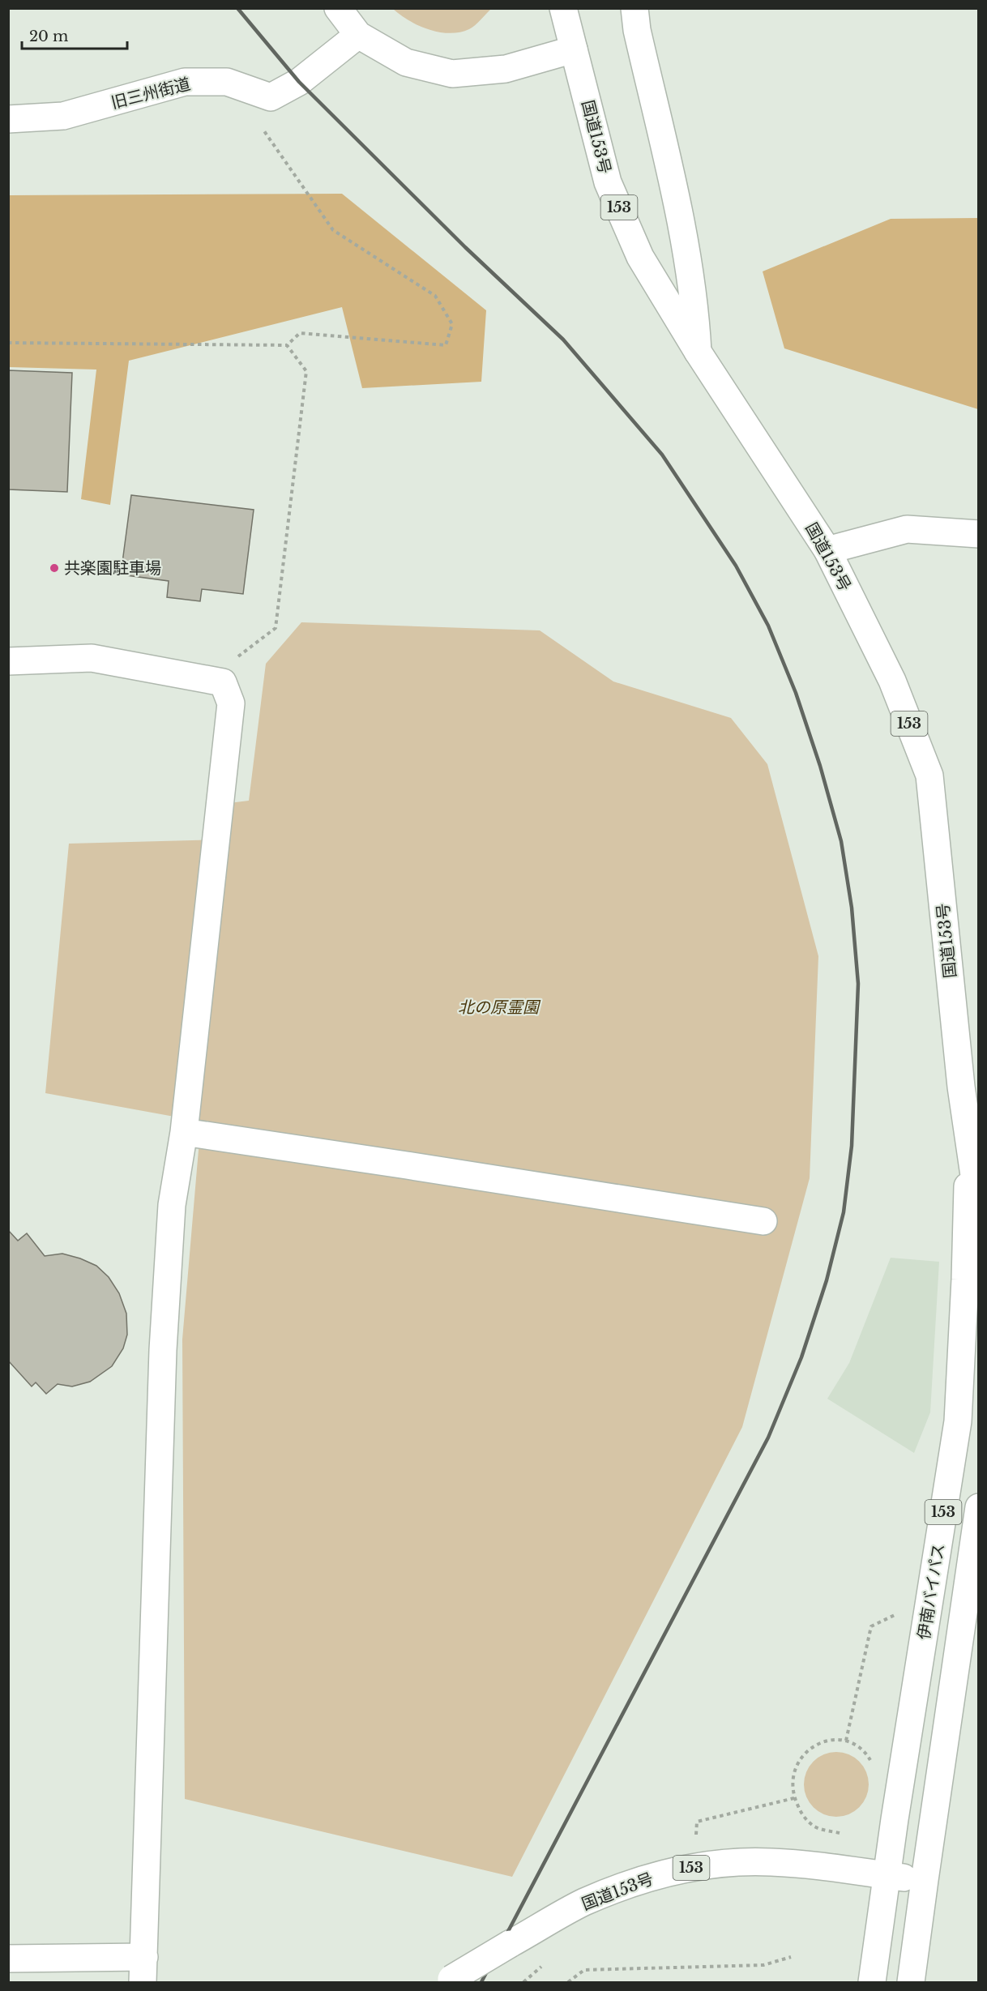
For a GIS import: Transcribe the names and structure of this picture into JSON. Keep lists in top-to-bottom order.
{
  "streets": {
    "main road": [
      "旧三州街道",
      "国道153号",
      "153",
      "伊南バイパス"
    ]
  },
  "crossings": [
    ["国道153号", "153"],
    ["国道153号", "伊南バイパス"],
    ["153", "伊南バイパス"]
  ],
  "parks": ["北の原霊園"],
  "places": ["共楽園駐車場"],
  "scale_bar": "20 m"
}
